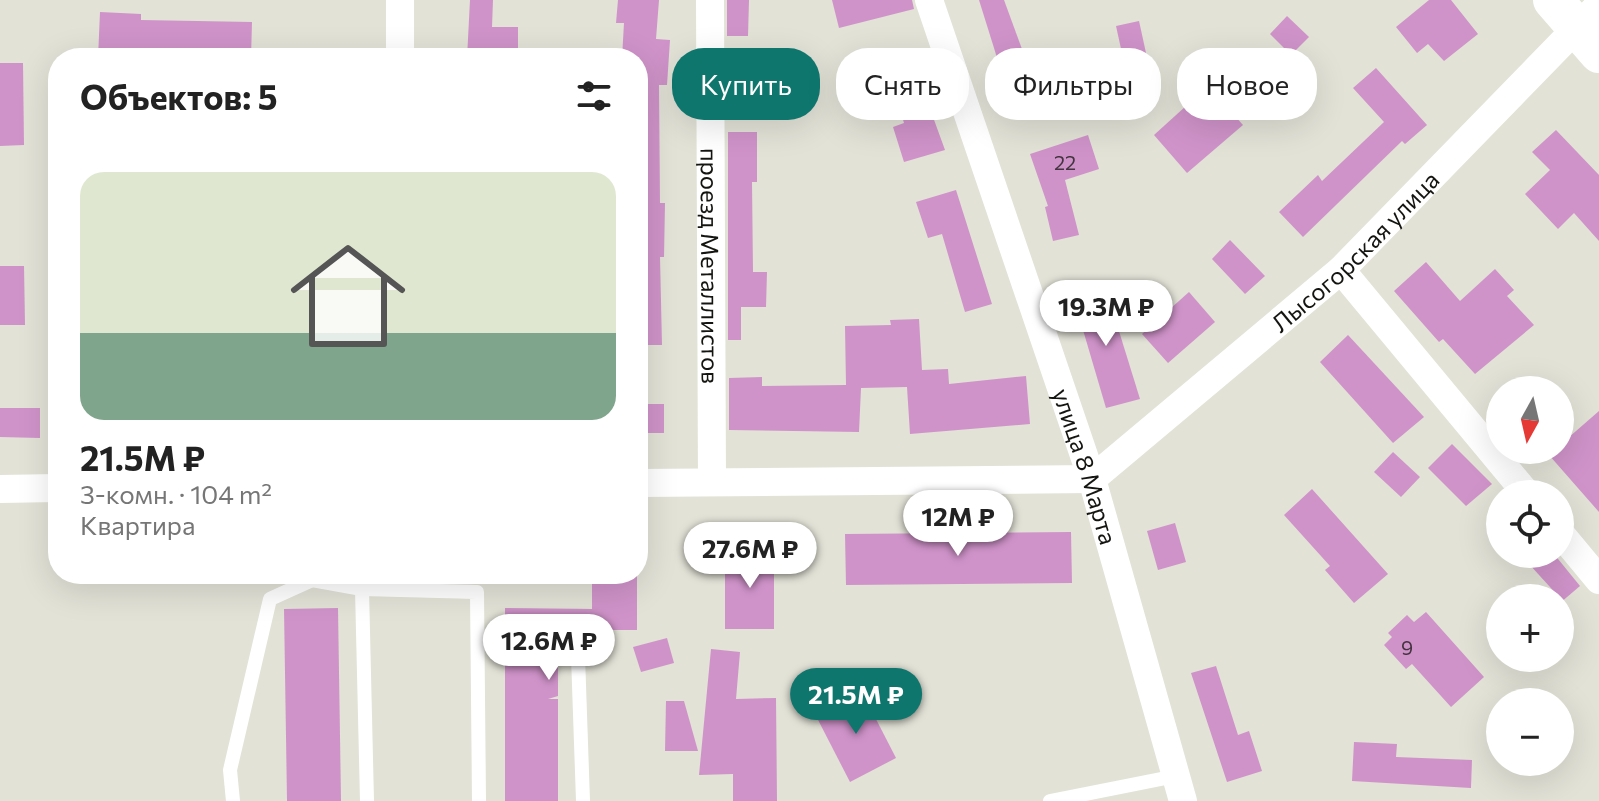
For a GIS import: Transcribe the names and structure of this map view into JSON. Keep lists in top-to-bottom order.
{
  "streets": {
    "street": ["Лысогорская улица", "проезд Металлистов", "улица 8 Марта"]
  },
  "crossings": [
    ["Лысогорская улица", "улица 8 Марта"]
  ],
  "house_numbers": ["22", "9"],
  "north": "bottom",
  "page": {
    "chip": [
      "Купить",
      "Снять",
      "Фильтры",
      "Новое"
    ],
    "heading": "Объектов: 5",
    "list": [
      {
        "name": "21.5M ₽",
        "note": "3-комн. · 104 m² · Квартира"
      }
    ],
    "price": [
      "19.3M ₽",
      "12M ₽",
      "27.6M ₽",
      "12.6M ₽",
      "21.5M ₽"
    ],
    "map_buttons": ["+", "−"]
  }
}
